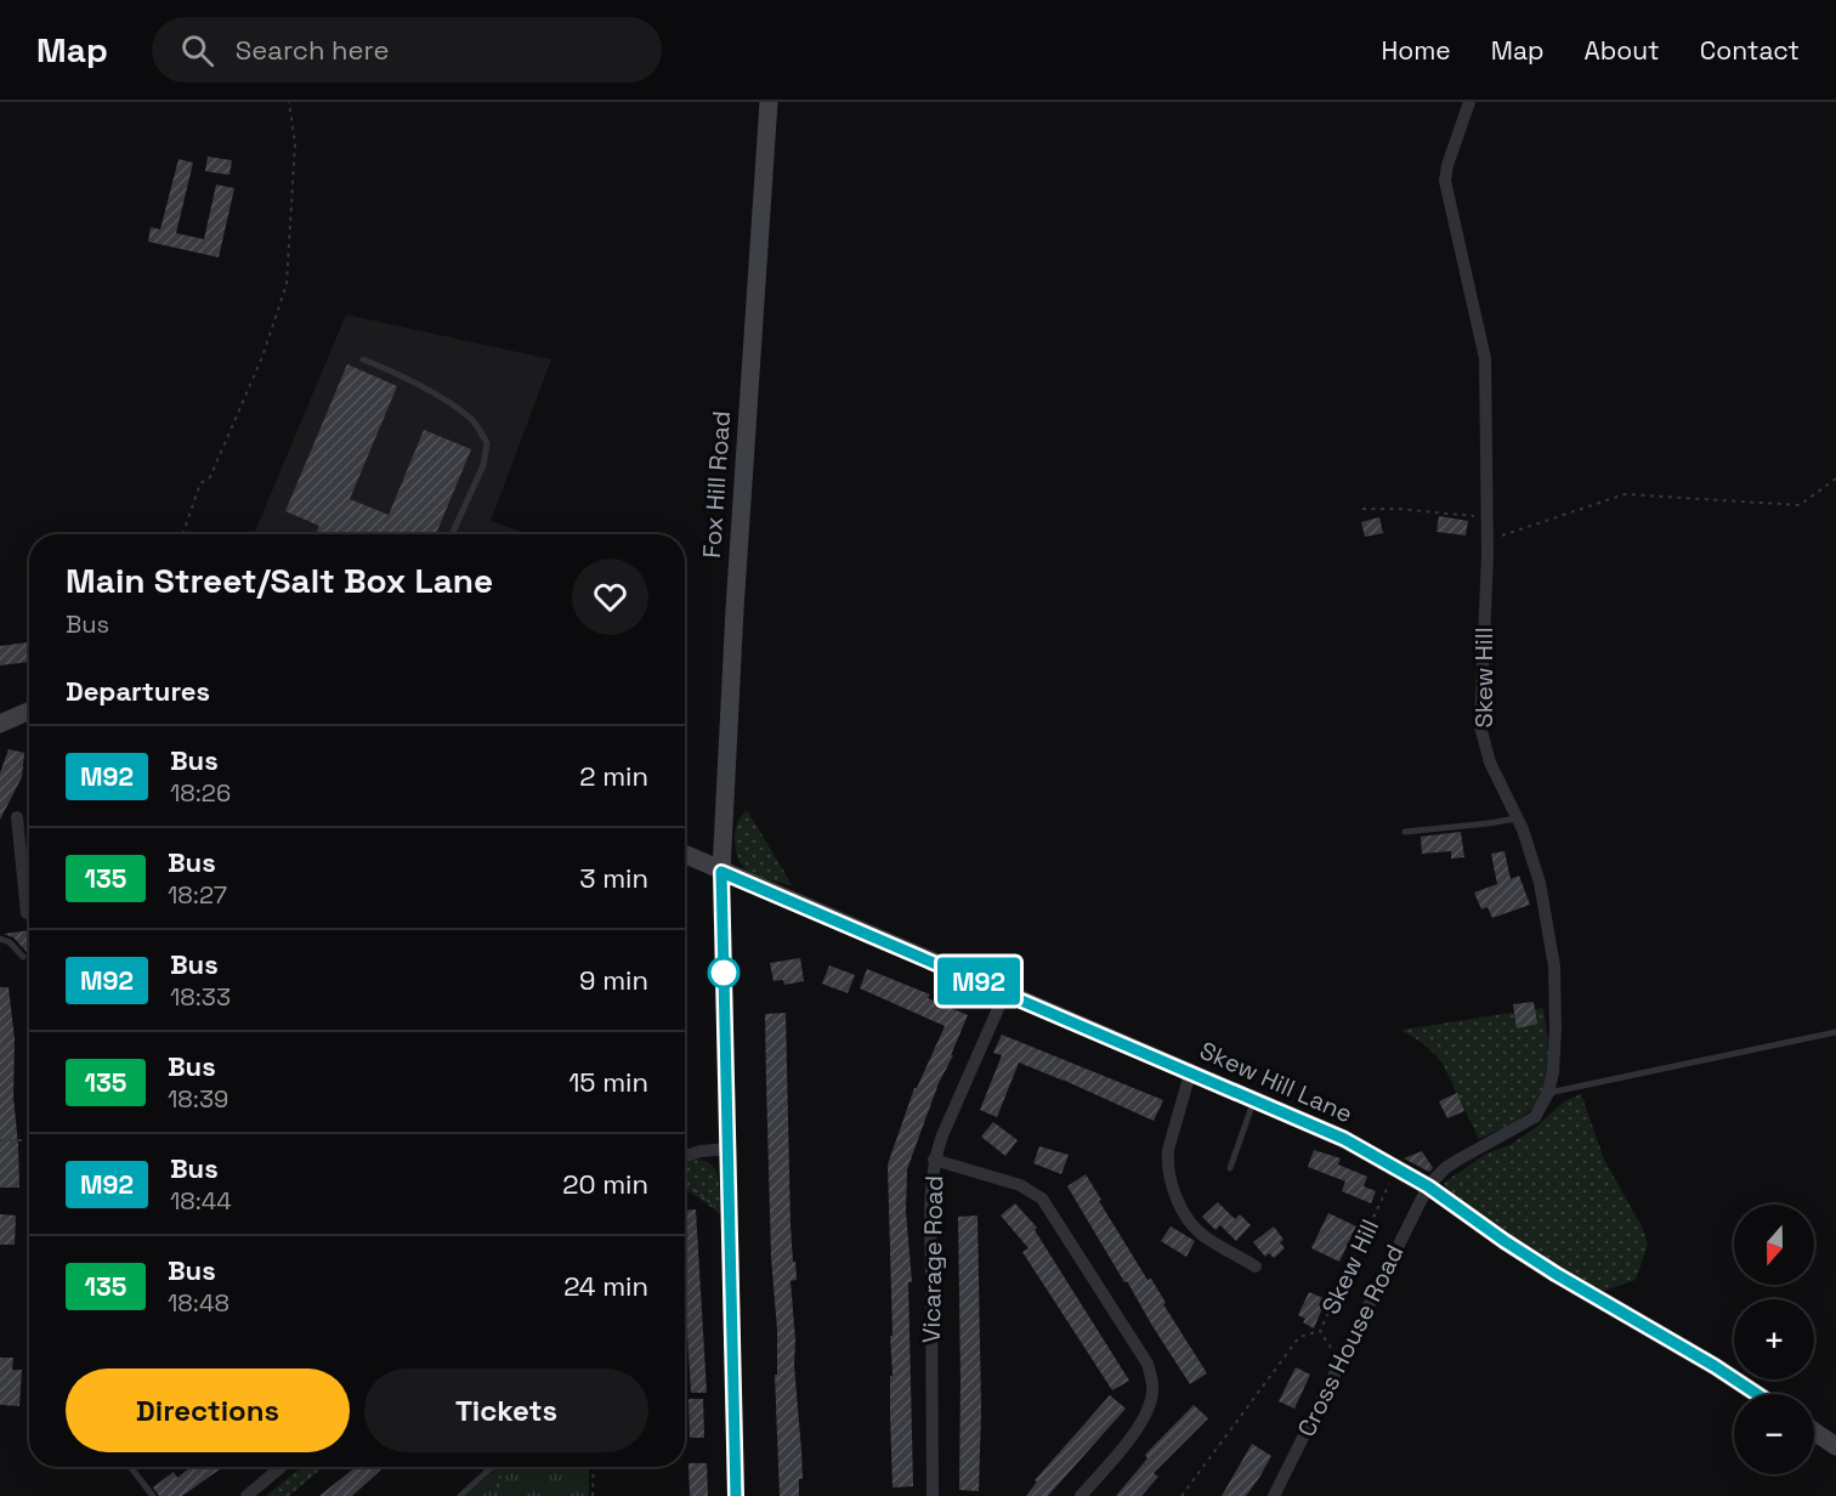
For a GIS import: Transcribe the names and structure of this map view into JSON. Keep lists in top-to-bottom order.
{
  "streets": {
    "street": [
      "Fox Hill Road",
      "Skew Hill",
      "Skew Hill Lane",
      "Vicarage Road",
      "Cross House Road"
    ]
  },
  "crossings": [
    ["Fox Hill Road", "Skew Hill Lane"],
    ["Skew Hill", "Skew Hill Lane"],
    ["Skew Hill", "Cross House Road"],
    ["Skew Hill Lane", "Vicarage Road"],
    ["Skew Hill Lane", "Cross House Road"]
  ],
  "lines": ["bus line M92"],
  "north": "bottom",
  "page": {
    "header": "Map",
    "search": "Search here",
    "nav": [
      "Home",
      "Map",
      "About",
      "Contact"
    ],
    "on_map": "M92",
    "heading": [
      ["Main Street/Salt Box Lane", "Bus"],
      "Departures"
    ],
    "list": [
      {
        "mark": "M92",
        "name": "Bus",
        "note": "18:26",
        "value": "2 min"
      },
      {
        "mark": "135",
        "name": "Bus",
        "note": "18:27",
        "value": "3 min"
      },
      {
        "mark": "M92",
        "name": "Bus",
        "note": "18:33",
        "value": "9 min"
      },
      {
        "mark": "135",
        "name": "Bus",
        "note": "18:39",
        "value": "15 min"
      },
      {
        "mark": "M92",
        "name": "Bus",
        "note": "18:44",
        "value": "20 min"
      },
      {
        "mark": "135",
        "name": "Bus",
        "note": "18:48",
        "value": "24 min"
      }
    ],
    "map_buttons": ["+", "−"],
    "buttons": ["Directions", "Tickets"]
  }
}
